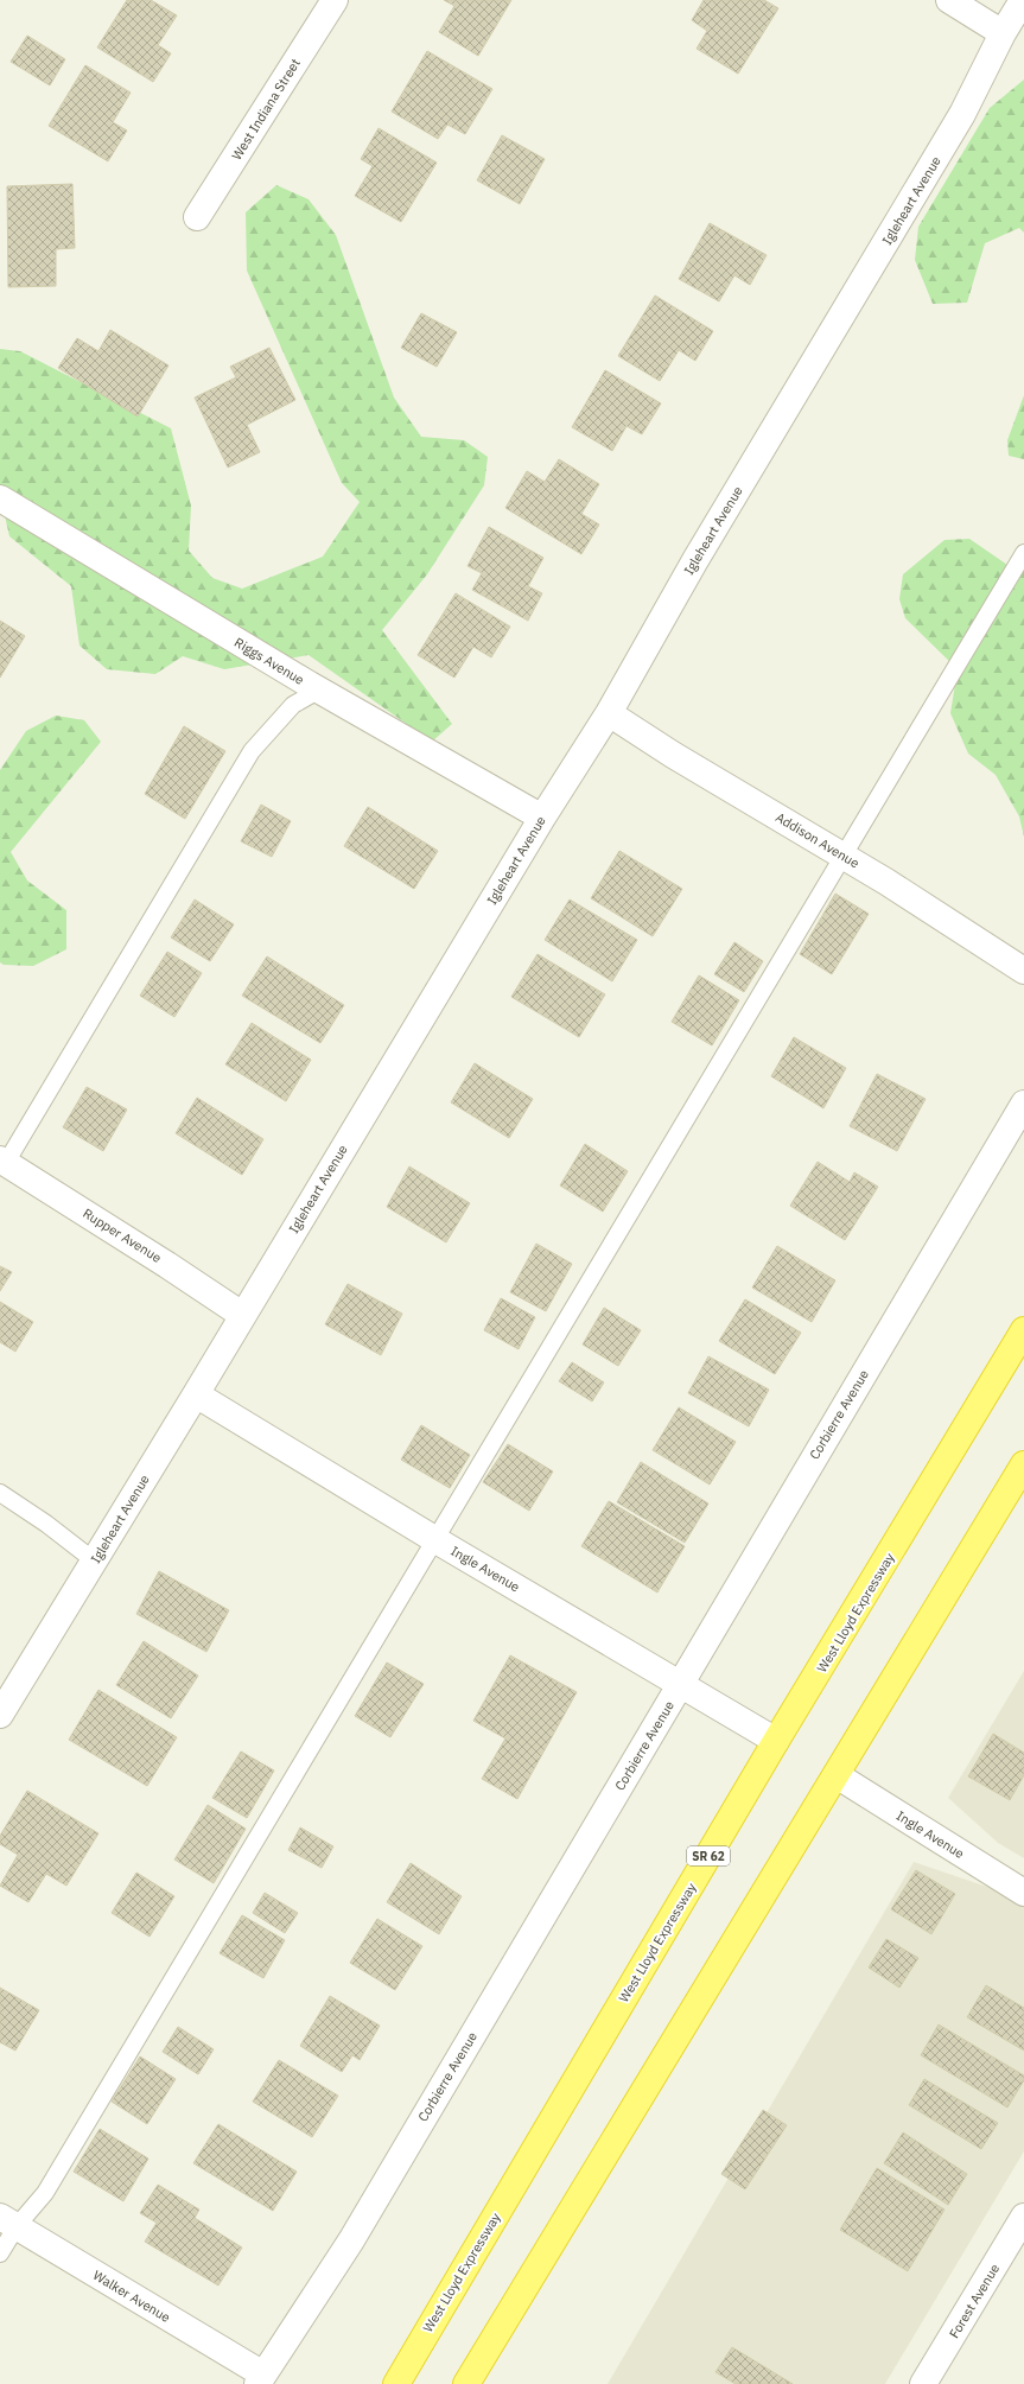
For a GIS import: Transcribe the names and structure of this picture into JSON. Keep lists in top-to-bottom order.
{
  "streets": {
    "highway": ["West Lloyd Expressway", "SR 62"],
    "street": [
      "West Indiana Street",
      "Igleheart Avenue",
      "Riggs Avenue",
      "Addison Avenue",
      "Rupper Avenue",
      "Corbierre Avenue",
      "Ingle Avenue",
      "Walker Avenue",
      "Forest Avenue"
    ]
  },
  "crossings": [
    ["Igleheart Avenue", "Riggs Avenue"],
    ["Igleheart Avenue", "Addison Avenue"],
    ["Igleheart Avenue", "Rupper Avenue"],
    ["Igleheart Avenue", "Ingle Avenue"],
    ["Corbierre Avenue", "Ingle Avenue"],
    ["Corbierre Avenue", "Walker Avenue"],
    ["Ingle Avenue", "West Lloyd Expressway"]
  ]
}
